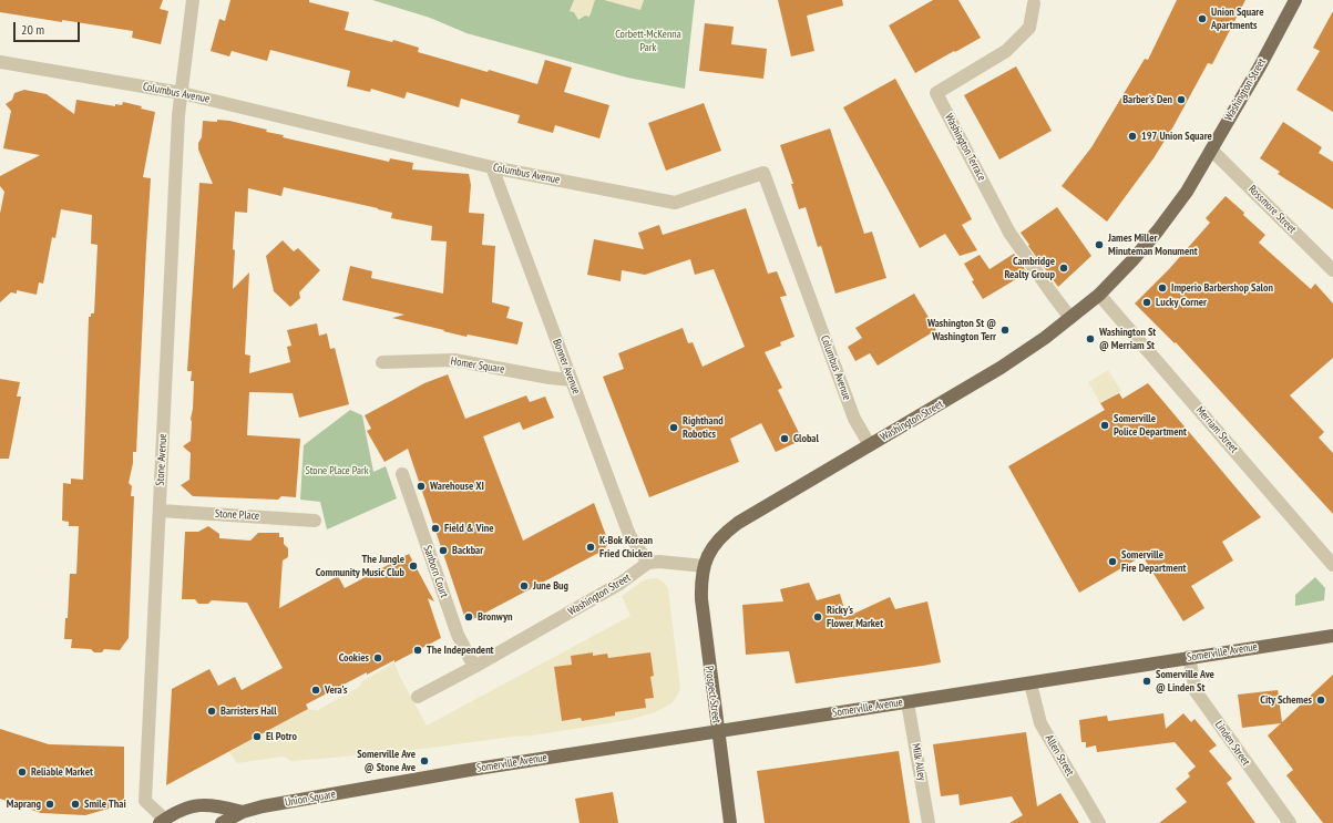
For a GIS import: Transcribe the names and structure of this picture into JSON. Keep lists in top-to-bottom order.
{
  "streets": {
    "main road": [
      "Washington Street",
      "Somerville Avenue",
      "Prospect Street",
      "Union Square"
    ],
    "street": [
      "Columbus Avenue",
      "Washington Terrace",
      "Rossmore Street",
      "Homer Square",
      "Bonner Avenue",
      "Merriam Street",
      "Stone Avenue",
      "Stone Place",
      "Sanborn Court",
      "Linden Street",
      "Allen Street",
      "Milk Alley"
    ]
  },
  "crossings": [
    ["Washington Street", "Columbus Avenue"],
    ["Washington Street", "Washington Terrace"],
    ["Washington Street", "Rossmore Street"],
    ["Washington Street", "Bonner Avenue"],
    ["Washington Street", "Merriam Street"],
    ["Washington Street", "Sanborn Court"],
    ["Washington Street", "Prospect Street"],
    ["Columbus Avenue", "Bonner Avenue"],
    ["Columbus Avenue", "Stone Avenue"],
    ["Homer Square", "Bonner Avenue"],
    ["Stone Avenue", "Stone Place"],
    ["Somerville Avenue", "Prospect Street"],
    ["Somerville Avenue", "Linden Street"],
    ["Somerville Avenue", "Allen Street"],
    ["Somerville Avenue", "Milk Alley"],
    ["Somerville Avenue", "Union Square"]
  ],
  "parks": ["Corbett-McKenna Park", "Stone Place Park"],
  "places": [
    "Union Square Apartments",
    "Barber's Den",
    "197 Union Square",
    "James Miller Minuteman Monument",
    "Cambridge Realty Group",
    "Imperio Barbershop Salon",
    "Lucky Corner",
    "Washington St @ Washington Terr",
    "Washington St @ Merriam St",
    "Somerville Police Department",
    "Righthand Robotics",
    "Global",
    "Warehouse XI",
    "Field & Vine",
    "K-Bok Korean Fried Chicken",
    "Backbar",
    "Somerville Fire Department",
    "The Jungle Community Music Club",
    "June Bug",
    "Bronwyn",
    "Ricky's Flower Market",
    "The Independent",
    "Cookies",
    "Somerville Ave @ Linden St",
    "Vera's",
    "City Schemes",
    "Barristers Hall",
    "El Potro",
    "Somerville Ave @ Stone Ave",
    "Reliable Market",
    "Maprang",
    "Smile Thai"
  ],
  "scale_bar": "20 m"
}
